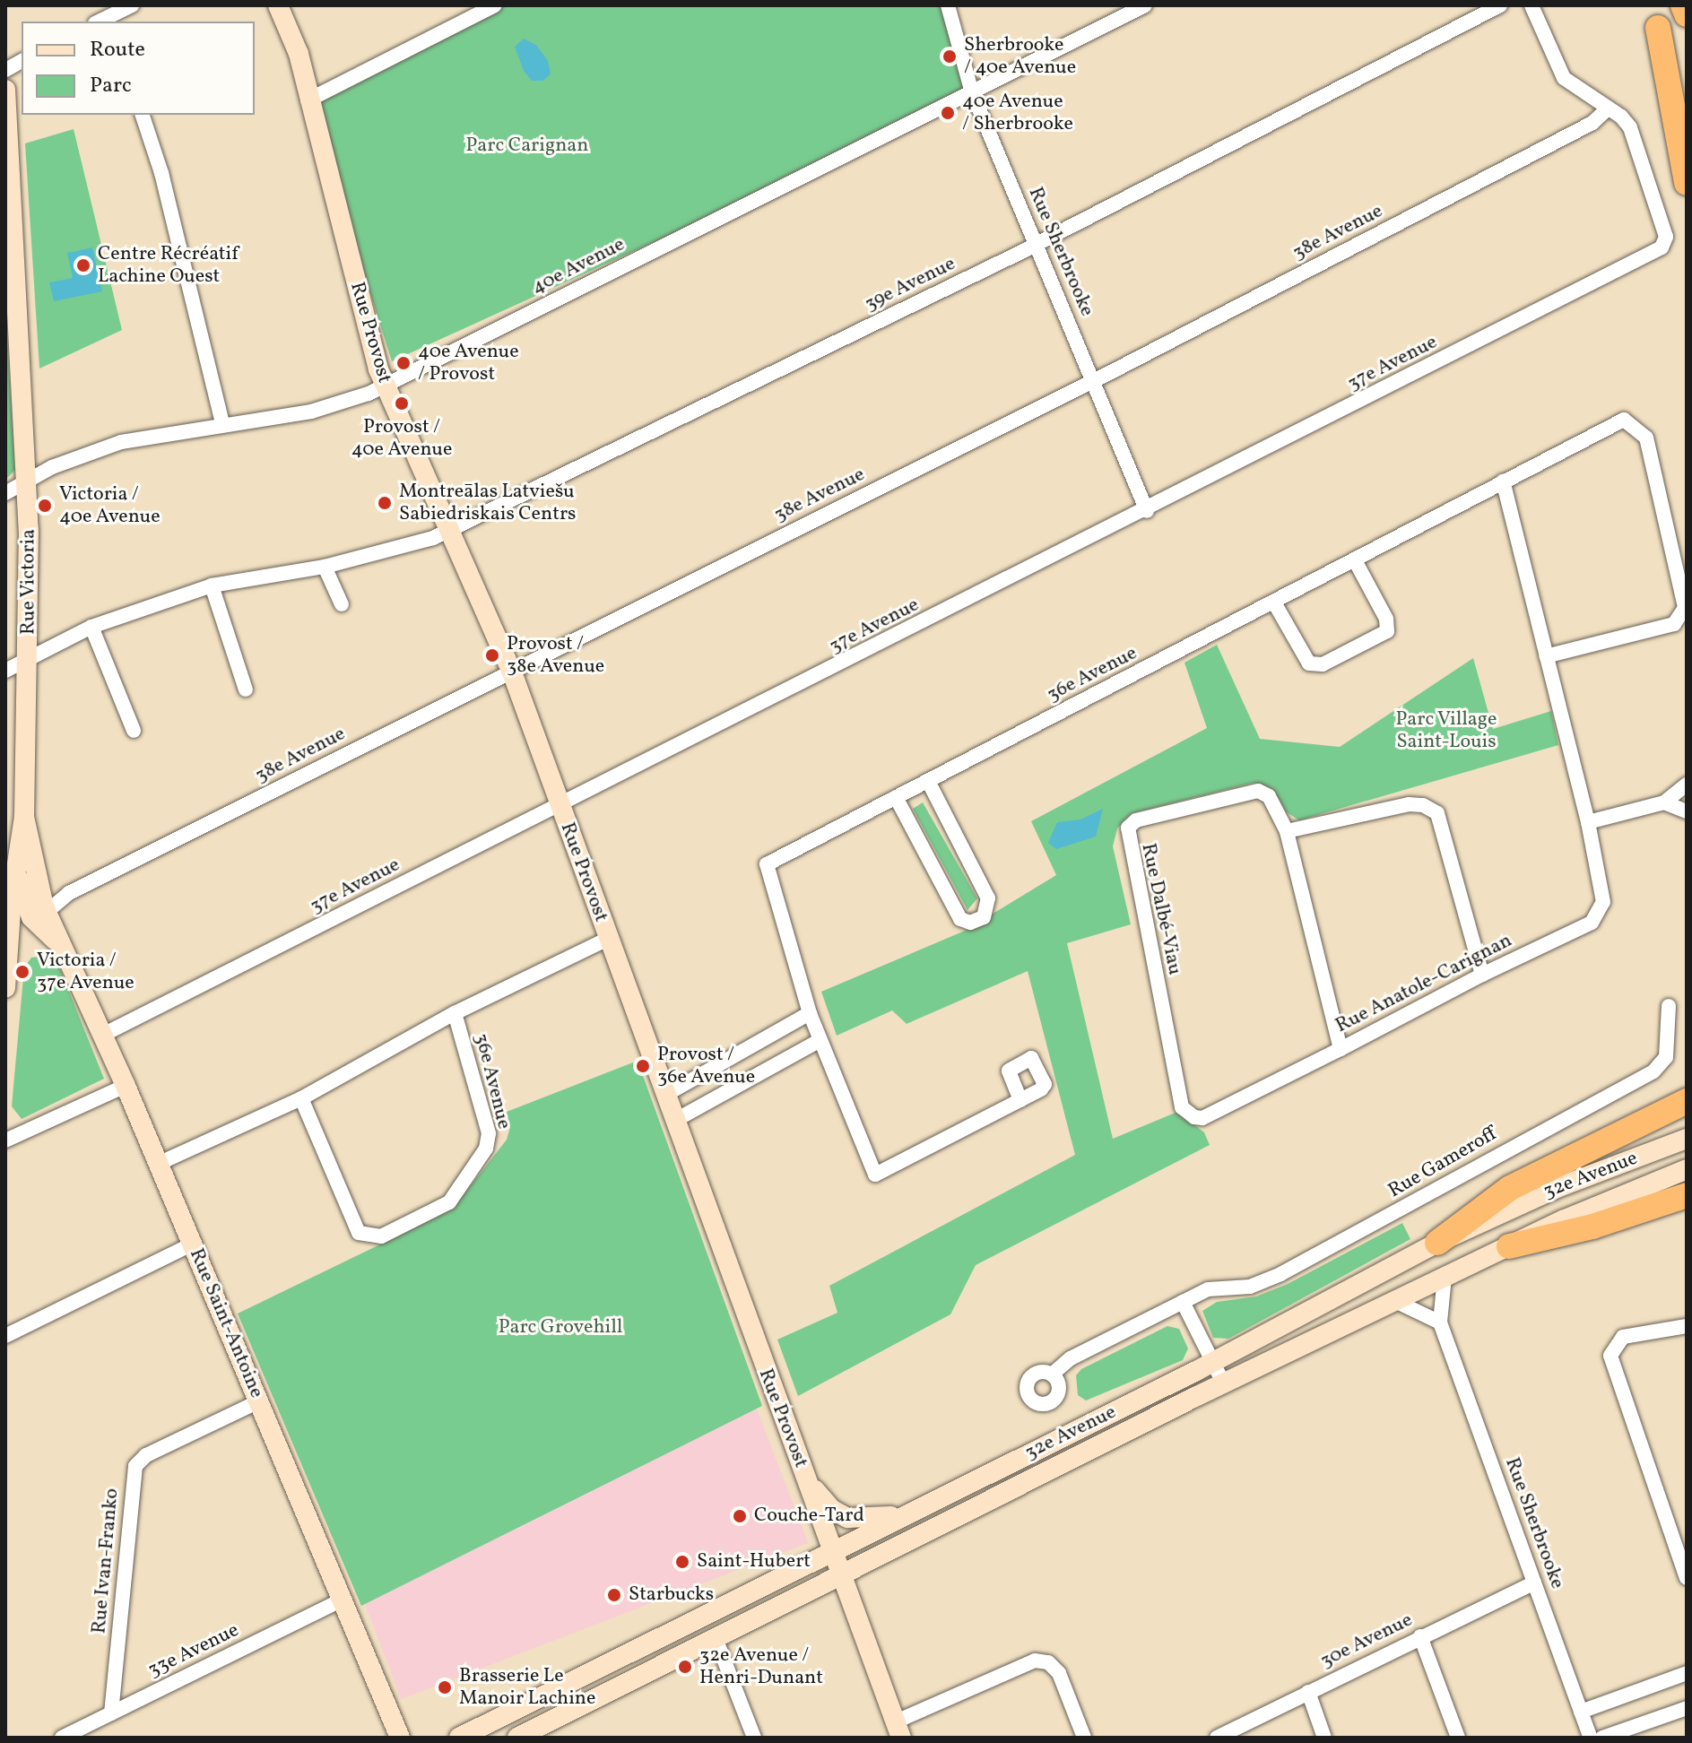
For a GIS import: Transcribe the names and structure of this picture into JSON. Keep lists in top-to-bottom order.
{
  "streets": {
    "main road": [
      "Rue Provost",
      "Rue Victoria",
      "32e Avenue",
      "Rue Saint-Antoine"
    ],
    "street": [
      "38e Avenue",
      "Rue Sherbrooke",
      "40e Avenue",
      "39e Avenue",
      "37e Avenue",
      "36e Avenue",
      "Rue Dalbé-Viau",
      "Rue Anatole-Carignan",
      "Rue Gameroff",
      "Rue Ivan-Franko",
      "30e Avenue",
      "33e Avenue"
    ]
  },
  "crossings": [
    ["38e Avenue", "Rue Sherbrooke"],
    ["38e Avenue", "Rue Provost"],
    ["38e Avenue", "37e Avenue"],
    ["38e Avenue", "Rue Victoria"],
    ["38e Avenue", "Rue Saint-Antoine"],
    ["Rue Sherbrooke", "40e Avenue"],
    ["Rue Sherbrooke", "39e Avenue"],
    ["Rue Sherbrooke", "37e Avenue"],
    ["Rue Sherbrooke", "32e Avenue"],
    ["Rue Sherbrooke", "30e Avenue"],
    ["40e Avenue", "Rue Provost"],
    ["40e Avenue", "Rue Victoria"],
    ["39e Avenue", "Rue Provost"],
    ["39e Avenue", "Rue Victoria"],
    ["Rue Provost", "37e Avenue"],
    ["Rue Provost", "36e Avenue"],
    ["Rue Provost", "32e Avenue"],
    ["37e Avenue", "Rue Saint-Antoine"],
    ["Rue Victoria", "Rue Saint-Antoine"],
    ["36e Avenue", "Rue Anatole-Carignan"],
    ["36e Avenue", "Rue Saint-Antoine"],
    ["Rue Dalbé-Viau", "Rue Anatole-Carignan"],
    ["Rue Saint-Antoine", "Rue Ivan-Franko"],
    ["Rue Saint-Antoine", "33e Avenue"],
    ["Rue Ivan-Franko", "33e Avenue"]
  ],
  "parks": ["Parc Carignan", "Parc Village Saint-Louis", "Parc Grovehill"],
  "places": [
    "Sherbrooke / 40e Avenue",
    "40e Avenue / Sherbrooke",
    "Centre Récréatif Lachine Ouest",
    "40e Avenue / Provost",
    "Provost / 40e Avenue",
    "Montreālas Latviešu Sabiedriskais Centrs",
    "Victoria / 40e Avenue",
    "Provost / 38e Avenue",
    "Victoria / 37e Avenue",
    "Provost / 36e Avenue",
    "Couche-Tard",
    "Saint-Hubert",
    "Starbucks",
    "32e Avenue / Henri-Dunant",
    "Brasserie Le Manoir Lachine"
  ],
  "legend": ["Route", "Parc"]
}
